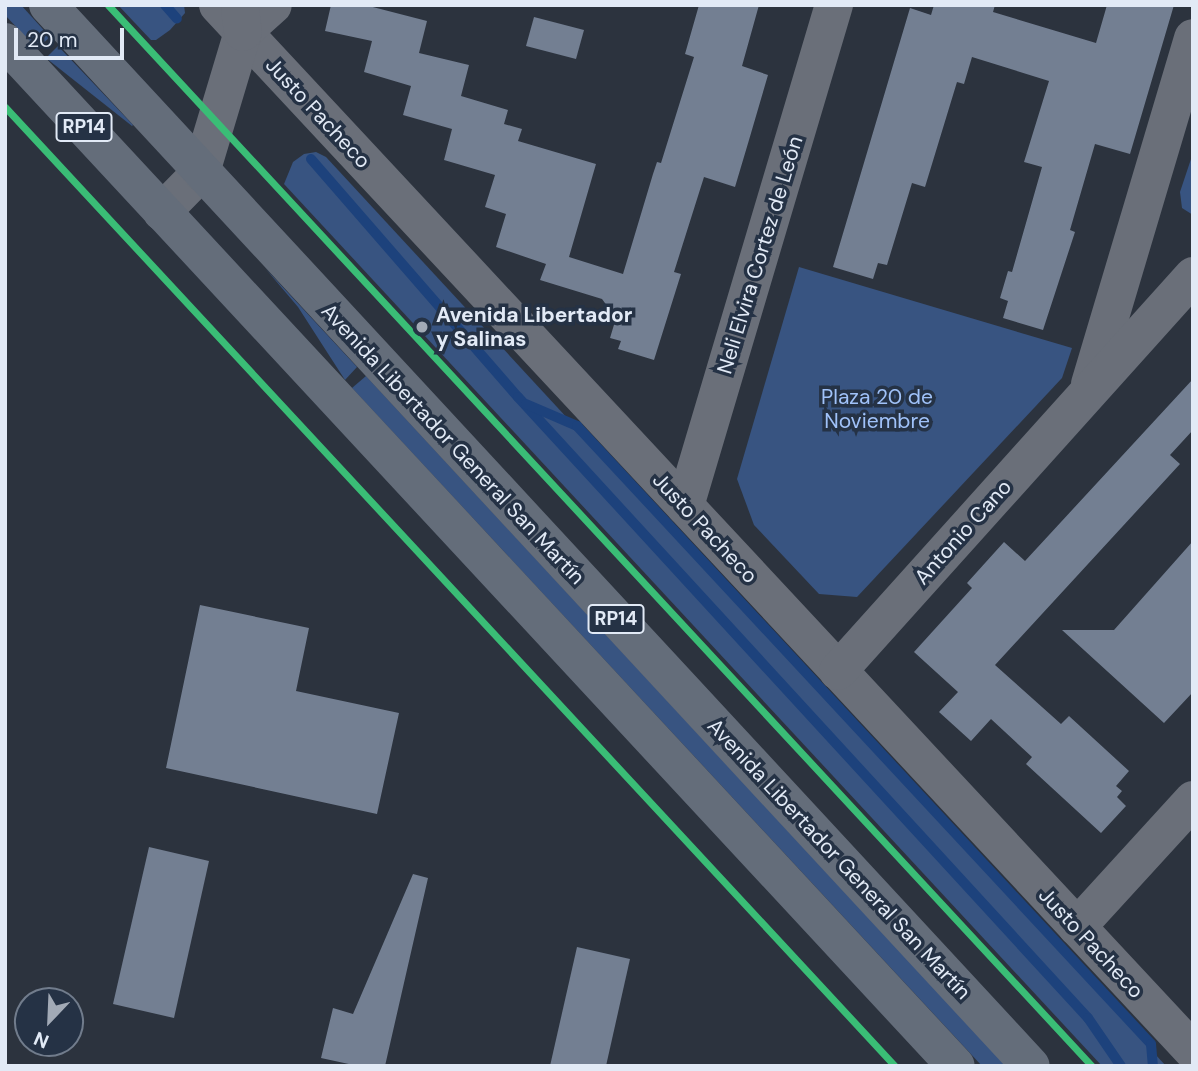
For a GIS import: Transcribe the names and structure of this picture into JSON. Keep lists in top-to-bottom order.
{
  "streets": {
    "main road": ["RP14", "Avenida Libertador General San Martín"],
    "street": ["Justo Pacheco", "Neli Elvira Cortez de León", "Antonio Cano"]
  },
  "crossings": [
    ["Justo Pacheco", "Neli Elvira Cortez de León"],
    ["Justo Pacheco", "Antonio Cano"]
  ],
  "parks": ["Plaza 20 de Noviembre"],
  "places": ["Avenida Libertador y Salinas"],
  "scale_bar": "20 m",
  "north": "bottom left"
}
